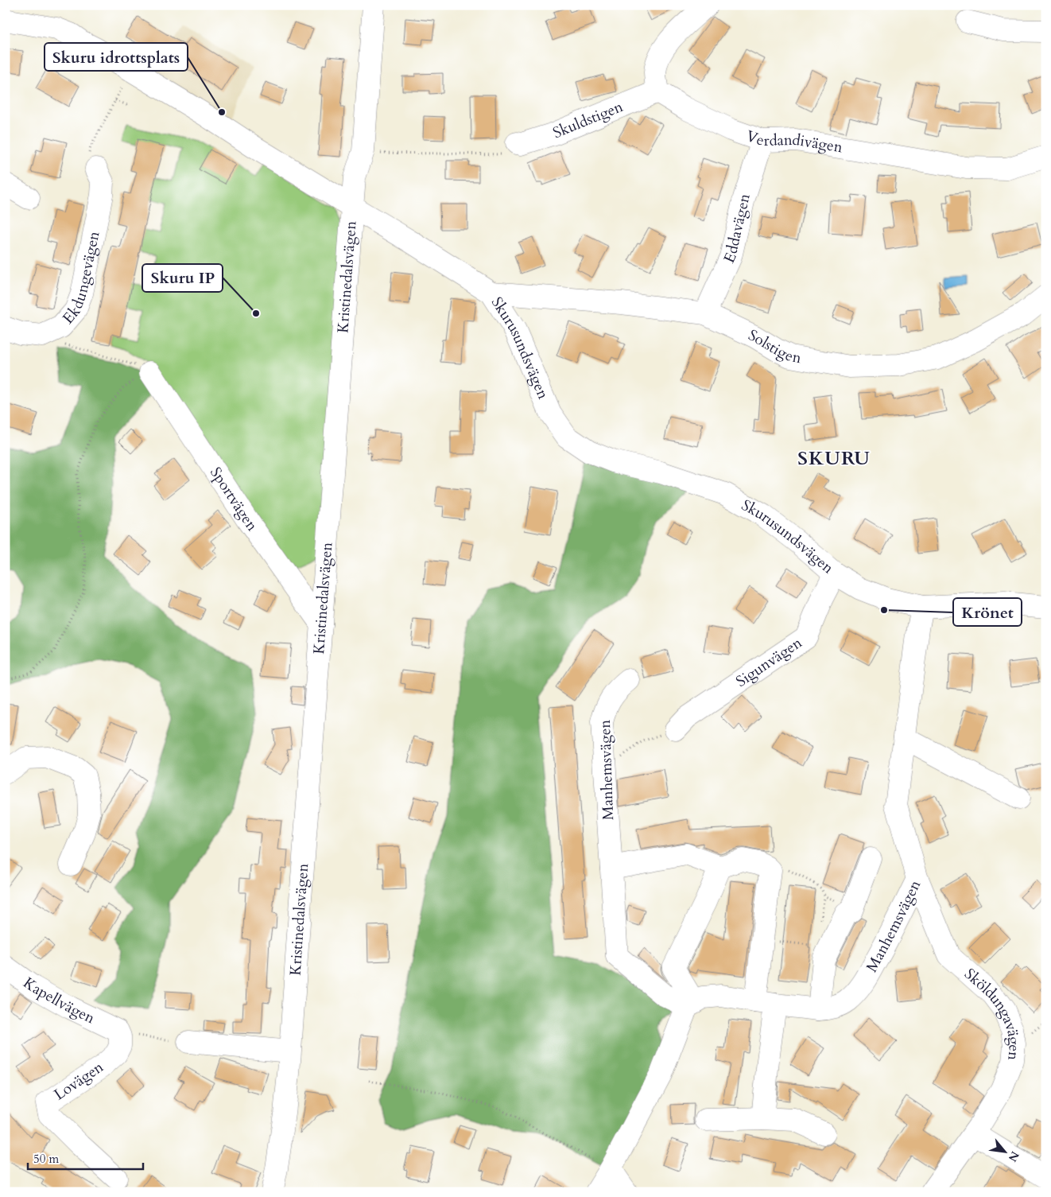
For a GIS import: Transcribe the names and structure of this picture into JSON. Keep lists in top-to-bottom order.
{
  "streets": {
    "street": [
      "Skuldstigen",
      "Verdandivägen",
      "Eddavägen",
      "Ekdungevägen",
      "Kristinedalsvägen",
      "Solstigen",
      "Skurusundsvägen",
      "Sportvägen",
      "Sigunvägen",
      "Manhemsvägen",
      "Kapellvägen",
      "Sköldungavägen",
      "Lovägen"
    ]
  },
  "crossings": [
    ["Skuldstigen", "Verdandivägen"],
    ["Verdandivägen", "Eddavägen"],
    ["Eddavägen", "Solstigen"],
    ["Kristinedalsvägen", "Skurusundsvägen"],
    ["Kristinedalsvägen", "Sportvägen"],
    ["Solstigen", "Skurusundsvägen"],
    ["Skurusundsvägen", "Sigunvägen"],
    ["Skurusundsvägen", "Manhemsvägen"],
    ["Manhemsvägen", "Sköldungavägen"],
    ["Kapellvägen", "Lovägen"]
  ],
  "districts": ["SKURU"],
  "places": ["Skuru idrottsplats", "Skuru IP", "Krönet"],
  "scale_bar": "50 m",
  "north": "bottom right"
}
